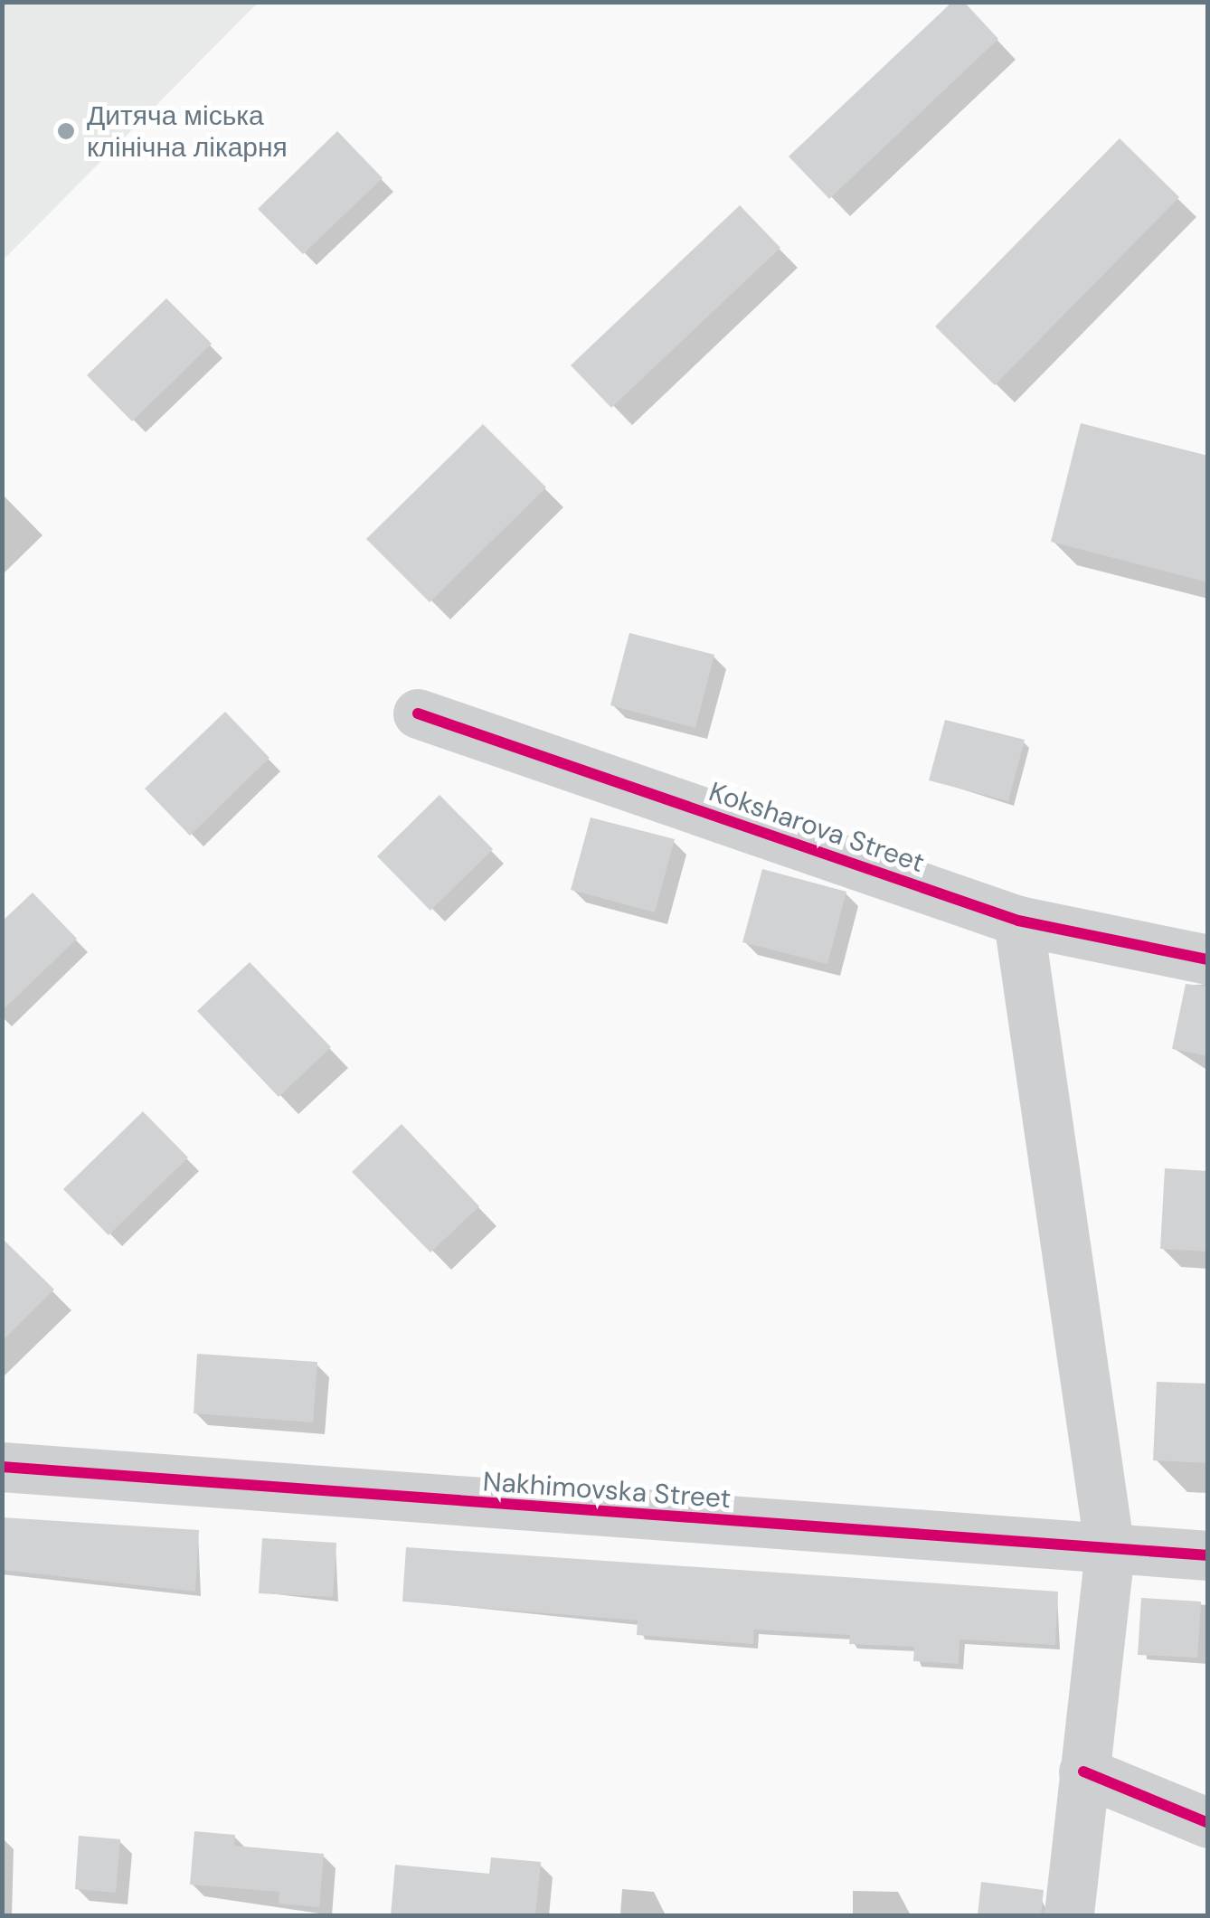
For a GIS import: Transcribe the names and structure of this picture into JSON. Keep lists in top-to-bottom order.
{
  "streets": {
    "street": ["Koksharova Street", "Nakhimovska Street"]
  },
  "places": ["Дитяча міська клінічна лікарня"]
}
